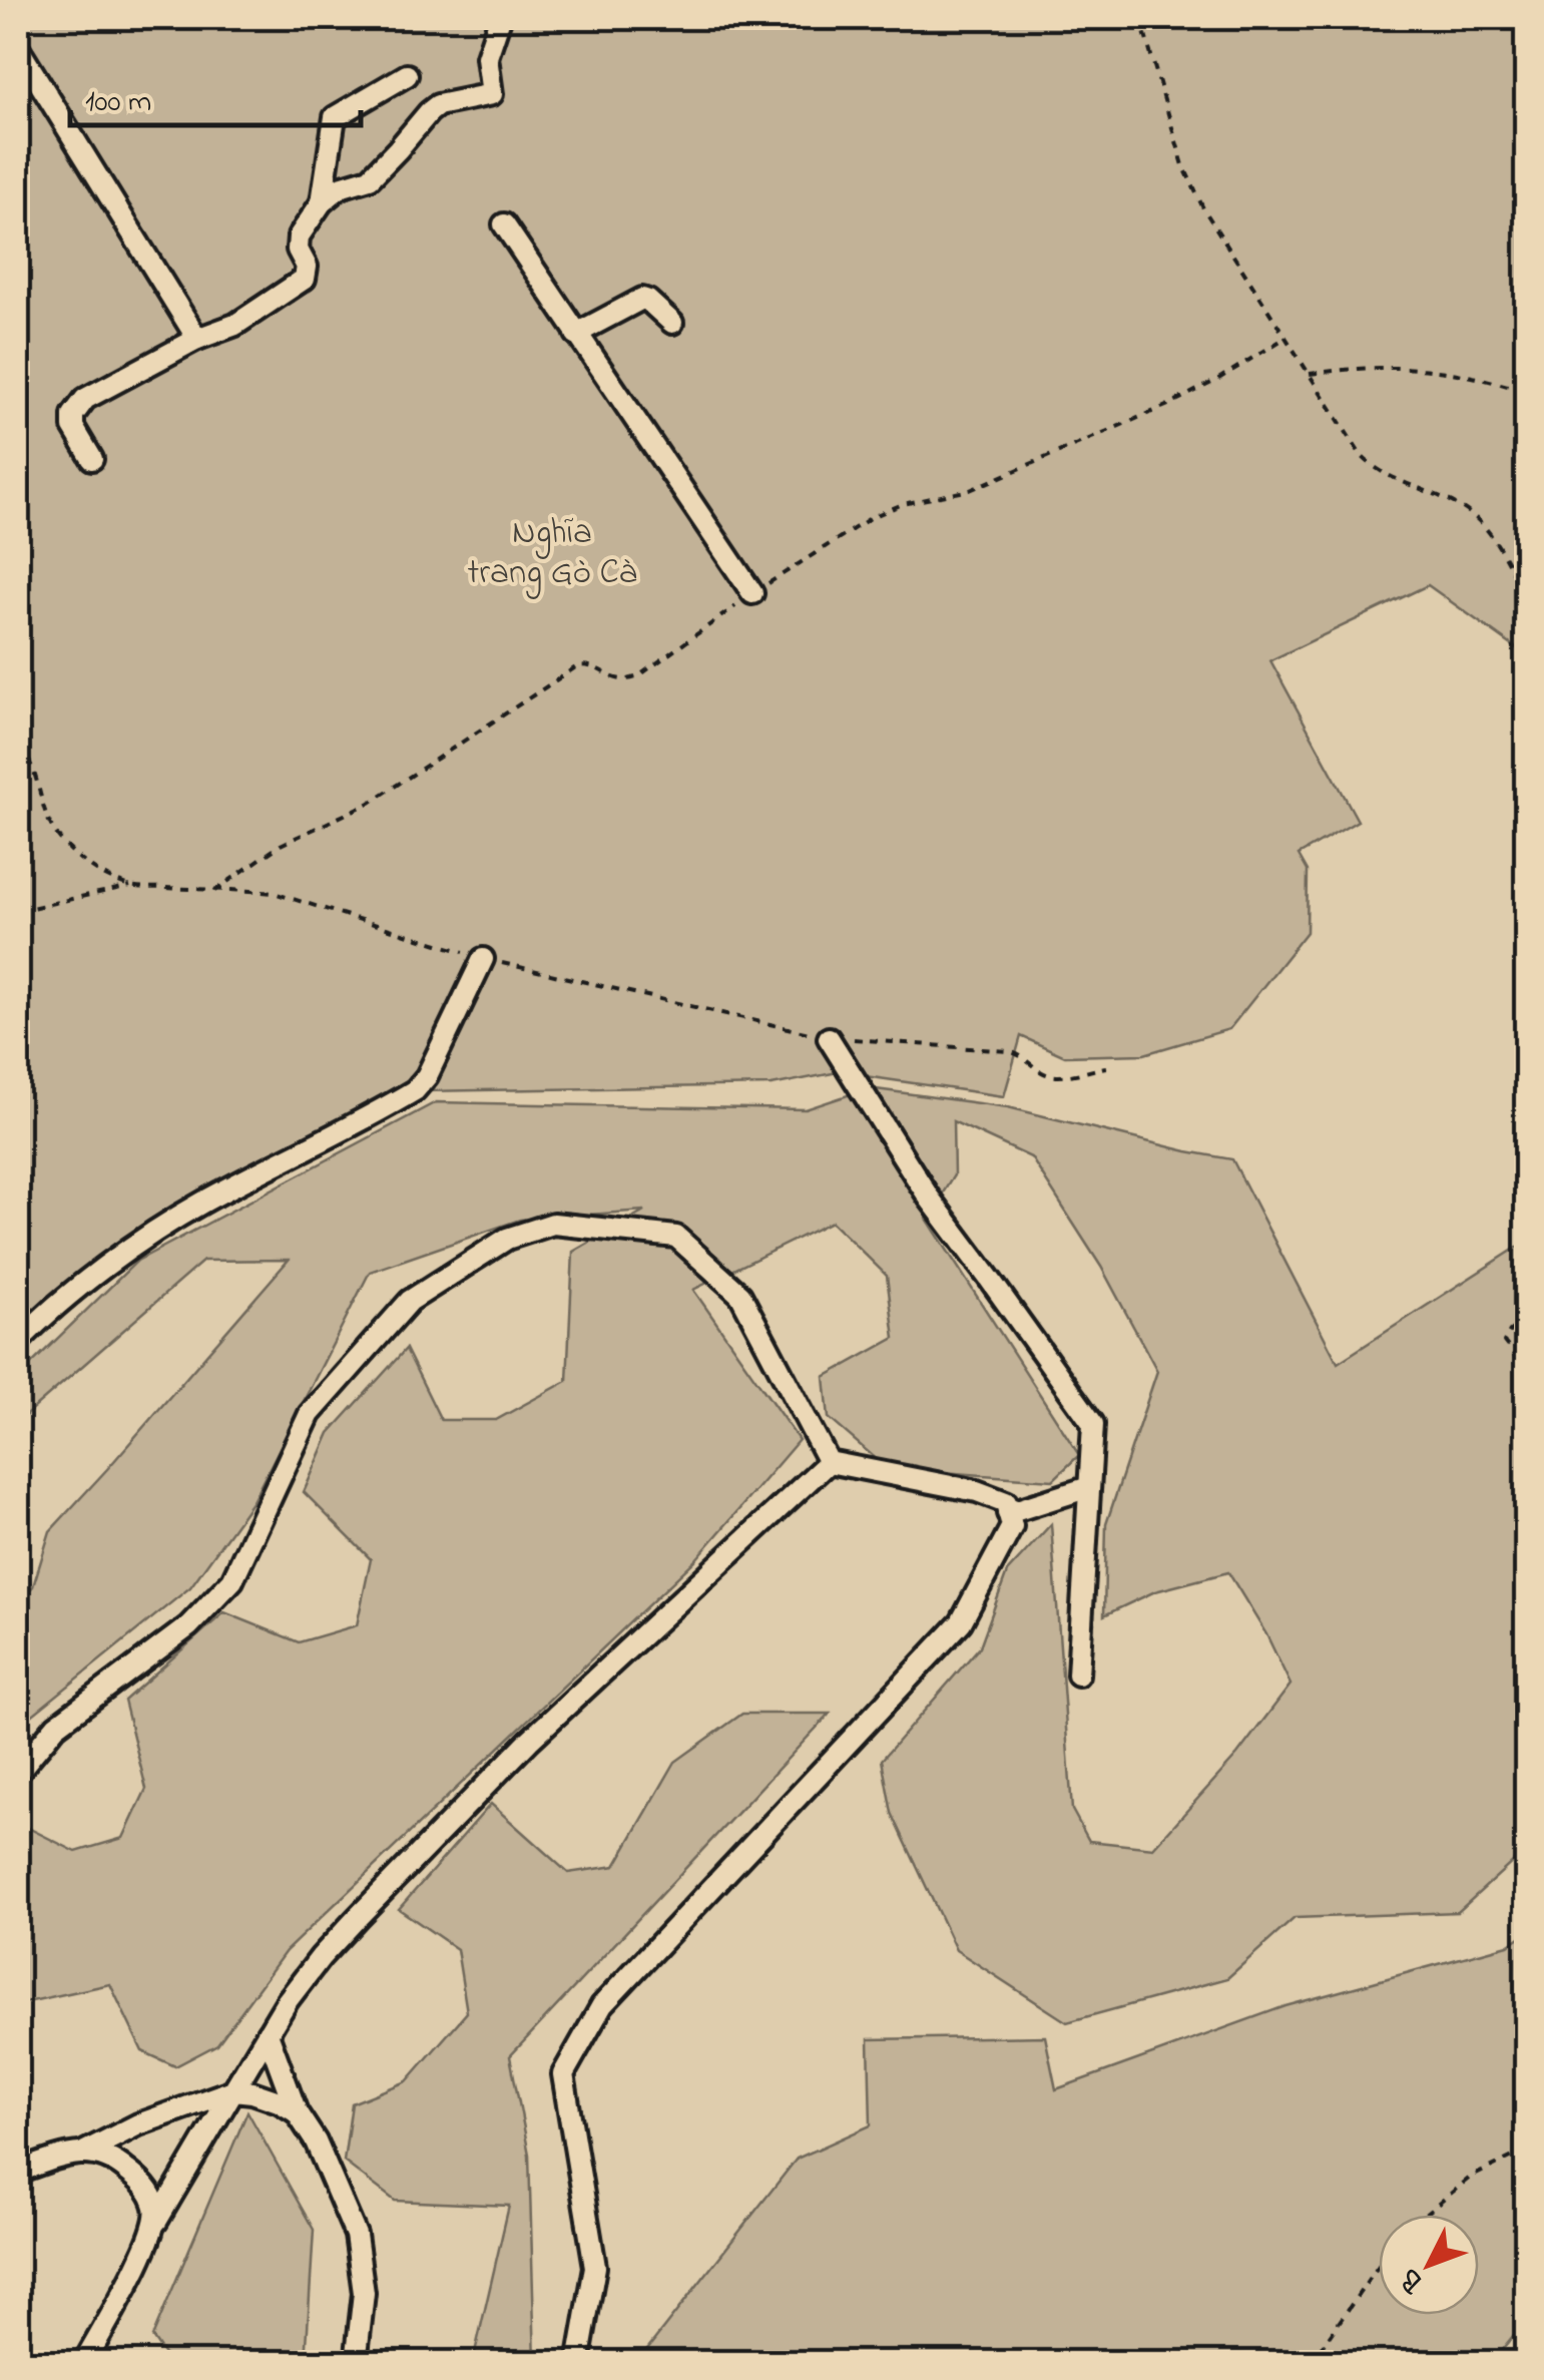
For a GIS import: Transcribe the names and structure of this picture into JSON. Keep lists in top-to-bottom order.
{
  "parks": ["Nghĩa trang Gò Cà"],
  "scale_bar": "100 m",
  "north": "bottom left"
}
